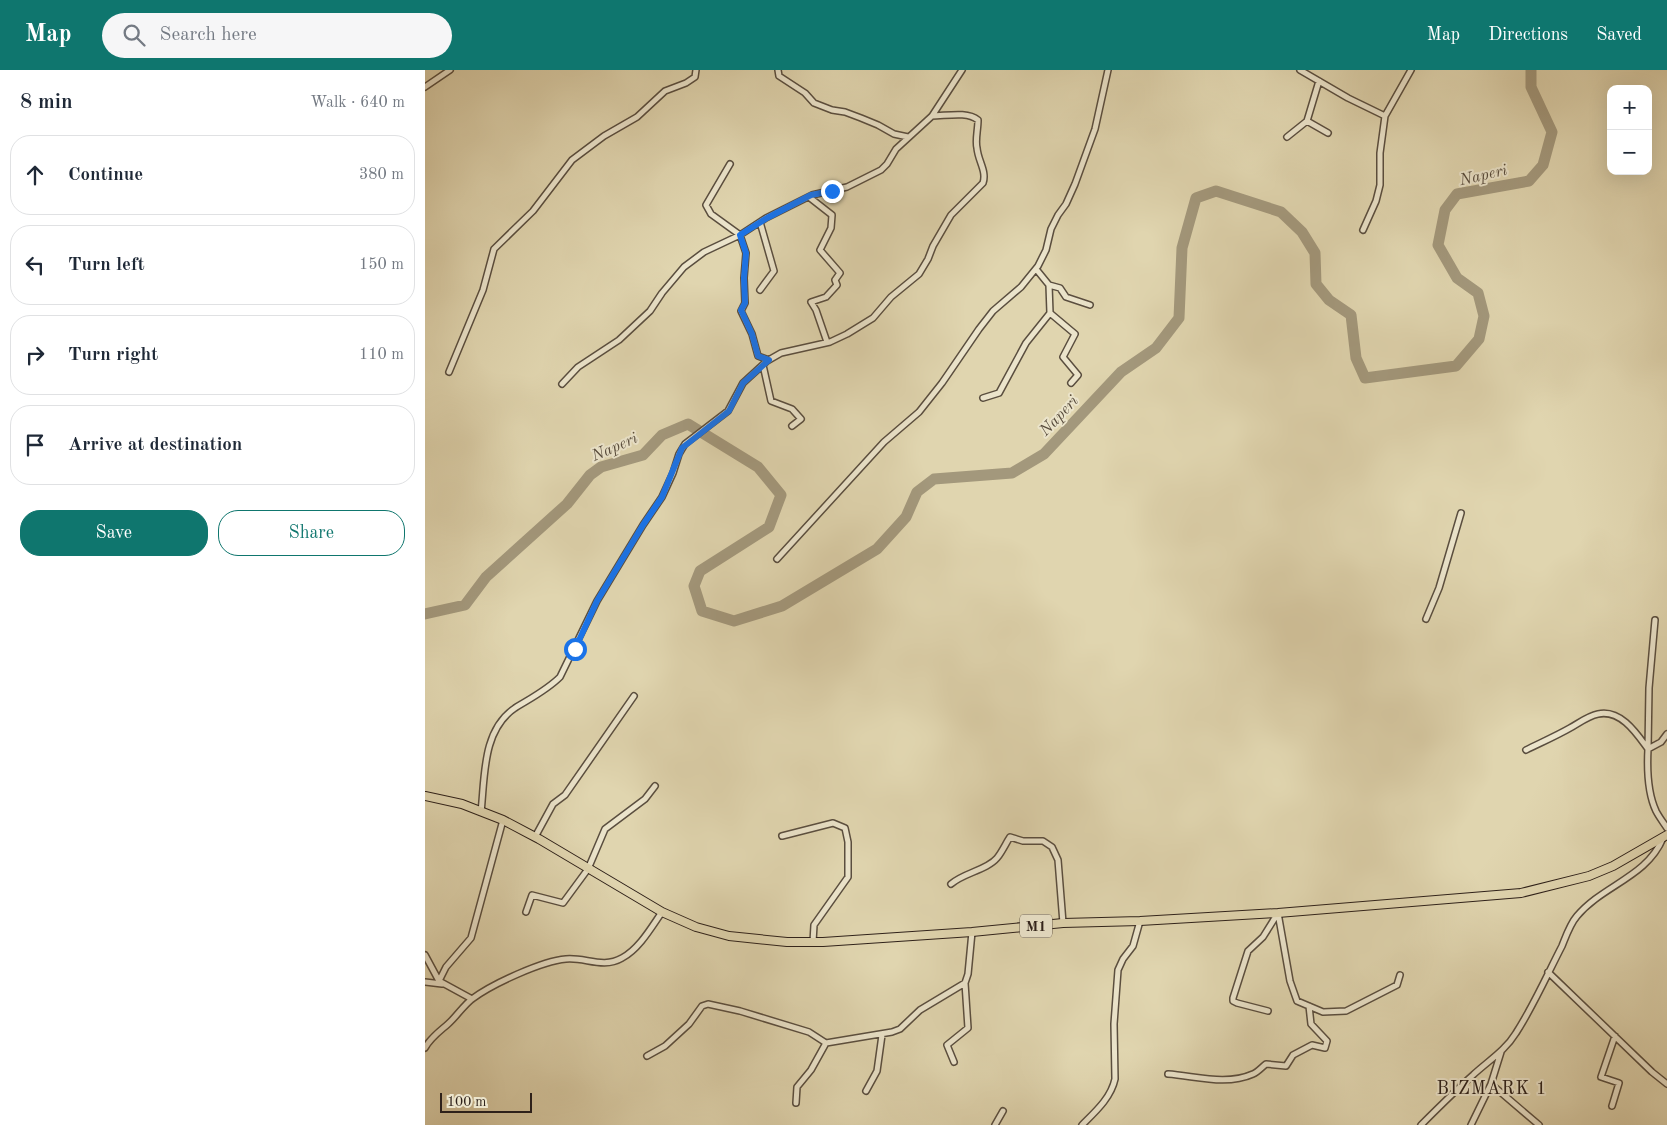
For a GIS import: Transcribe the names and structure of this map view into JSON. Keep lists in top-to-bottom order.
{
  "streets": {
    "highway": ["M1"]
  },
  "districts": ["BIZMARK 1"],
  "water": ["Naperi"],
  "scale_bar": "100 m",
  "page": {
    "header": "Map",
    "search": "Search here",
    "nav": ["Map", "Directions", "Saved"],
    "heading": ["8 min", "Walk · 640 m"],
    "map_buttons": ["+", "−"],
    "list": [
      ["Continue", "380 m"],
      ["Turn left", "150 m"],
      ["Turn right", "110 m"],
      "Arrive at destination"
    ],
    "buttons": ["Save", "Share"],
    "scale": "100 m"
  }
}
